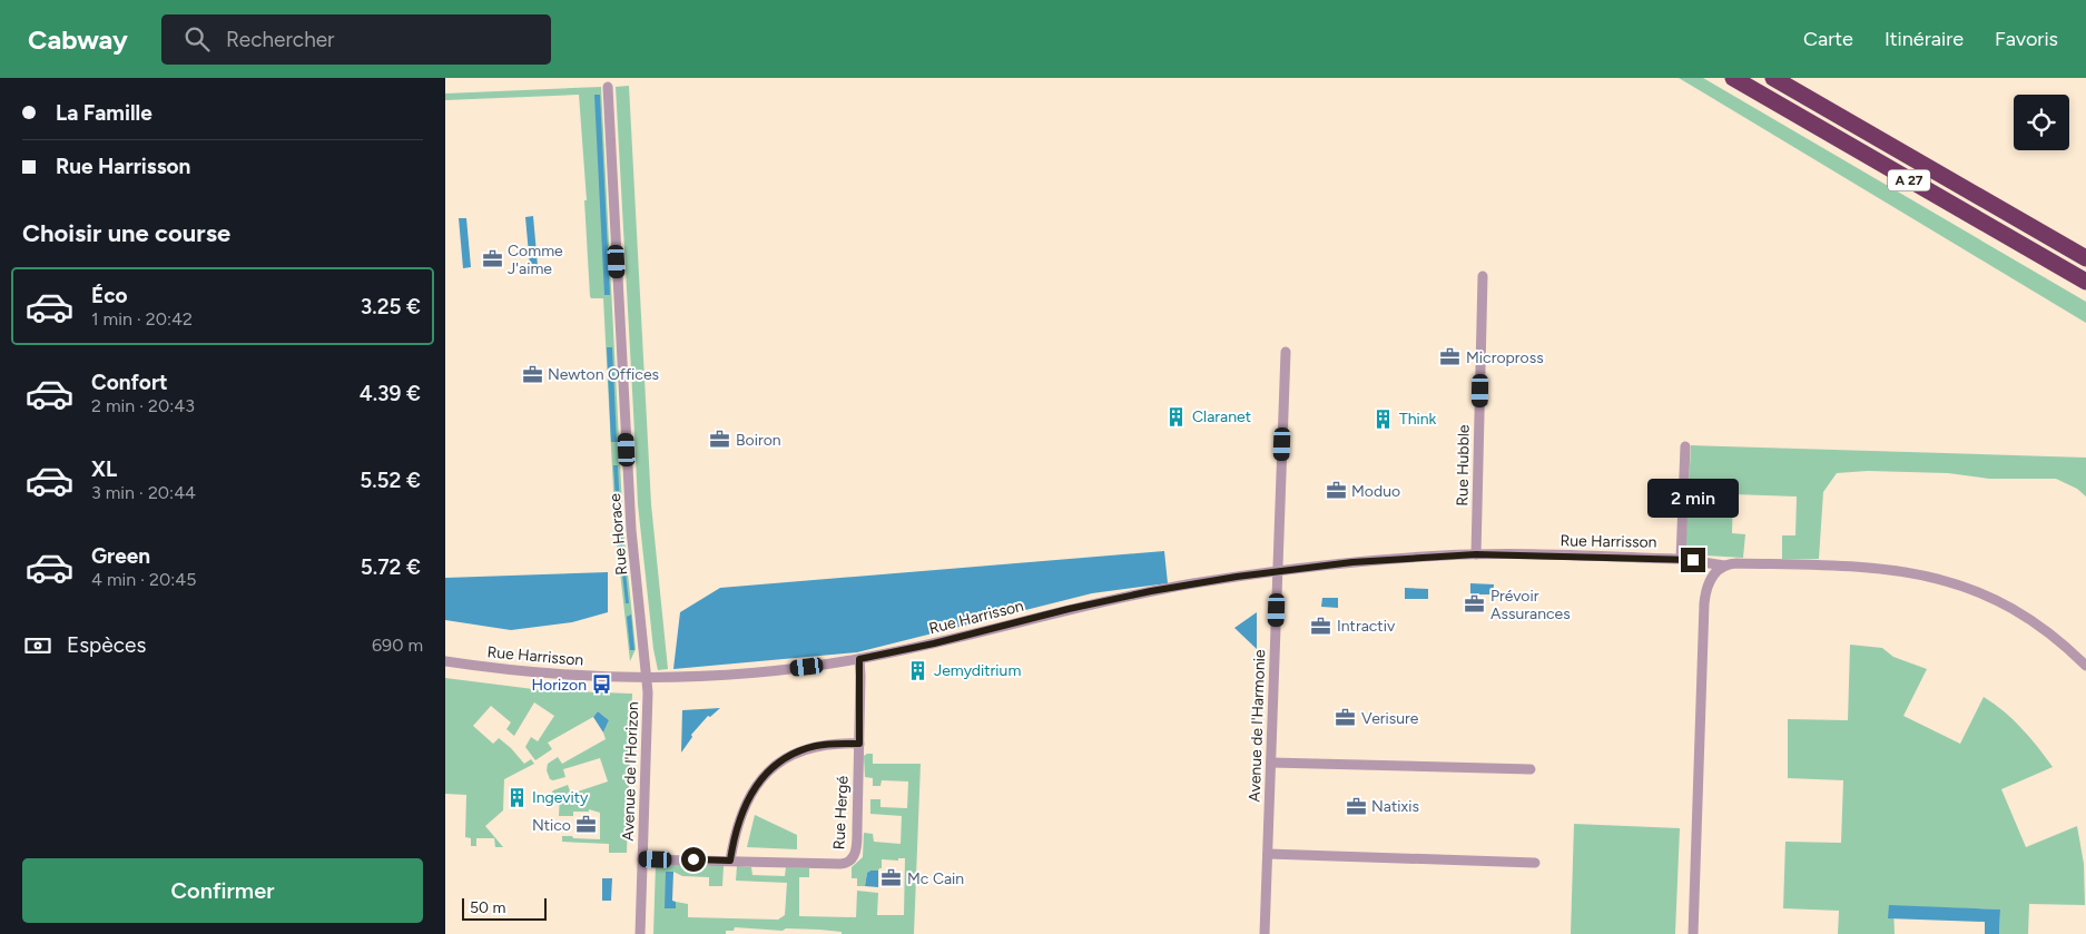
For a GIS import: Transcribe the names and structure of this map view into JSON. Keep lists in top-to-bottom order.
{
  "streets": {
    "highway": ["A 27"],
    "street": [
      "Rue Hubble",
      "Rue Horace",
      "Rue Harrisson",
      "Avenue de l'Harmonie",
      "Avenue de l'Horizon",
      "Rue Hergé"
    ]
  },
  "crossings": [
    ["Rue Hubble", "Rue Harrisson"],
    ["Rue Horace", "Rue Harrisson"],
    ["Rue Horace", "Avenue de l'Horizon"],
    ["Rue Harrisson", "Avenue de l'Harmonie"],
    ["Rue Harrisson", "Avenue de l'Horizon"],
    ["Rue Harrisson", "Rue Hergé"],
    ["Avenue de l'Horizon", "Rue Hergé"]
  ],
  "places": {
    "office": [
      "Comme J'aime",
      "Micropross",
      "Newton Offices",
      "Boiron",
      "Moduo",
      "Prévoir Assurances",
      "Intractiv",
      "Verisure",
      "Natixis",
      "Ntico",
      "Mc Cain"
    ],
    "building": [
      "Claranet",
      "Think",
      "Jemyditrium",
      "Ingevity"
    ],
    "bus stop": ["Horizon"]
  },
  "scale_bar": "50 m",
  "page": {
    "header": "Cabway",
    "search": "Rechercher",
    "nav": ["Carte", "Itinéraire", "Favoris"],
    "banner": ["La Famille", "Rue Harrisson"],
    "heading": "Choisir une course",
    "list": [
      {
        "name": "Éco",
        "note": "1 min · 20:42",
        "value": "3.25 €"
      },
      {
        "name": "Confort",
        "note": "2 min · 20:43",
        "value": "4.39 €"
      },
      {
        "name": "XL",
        "note": "3 min · 20:44",
        "value": "5.52 €"
      },
      {
        "name": "Green",
        "note": "4 min · 20:45",
        "value": "5.72 €"
      }
    ],
    "bubble": "2 min",
    "pay": ["Espèces", "690 m"],
    "buttons": "Confirmer",
    "scale": "50 m"
  }
}
